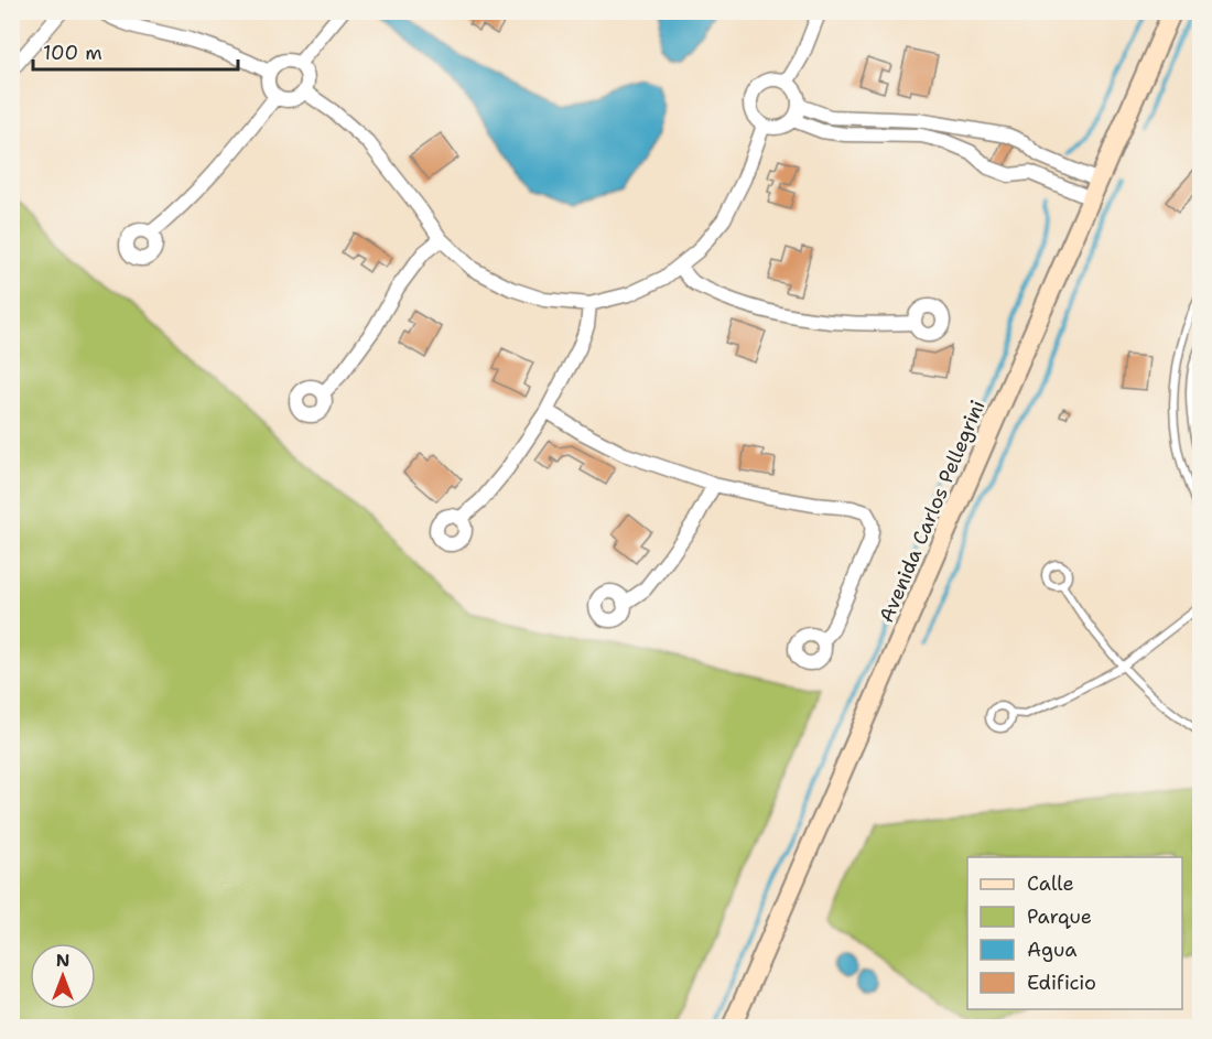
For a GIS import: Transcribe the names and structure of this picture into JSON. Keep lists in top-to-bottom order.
{
  "streets": {
    "main road": ["Avenida Carlos Pellegrini"]
  },
  "legend": [
    "Calle",
    "Parque",
    "Agua",
    "Edificio"
  ],
  "scale_bar": "100 m",
  "north": "top"
}
